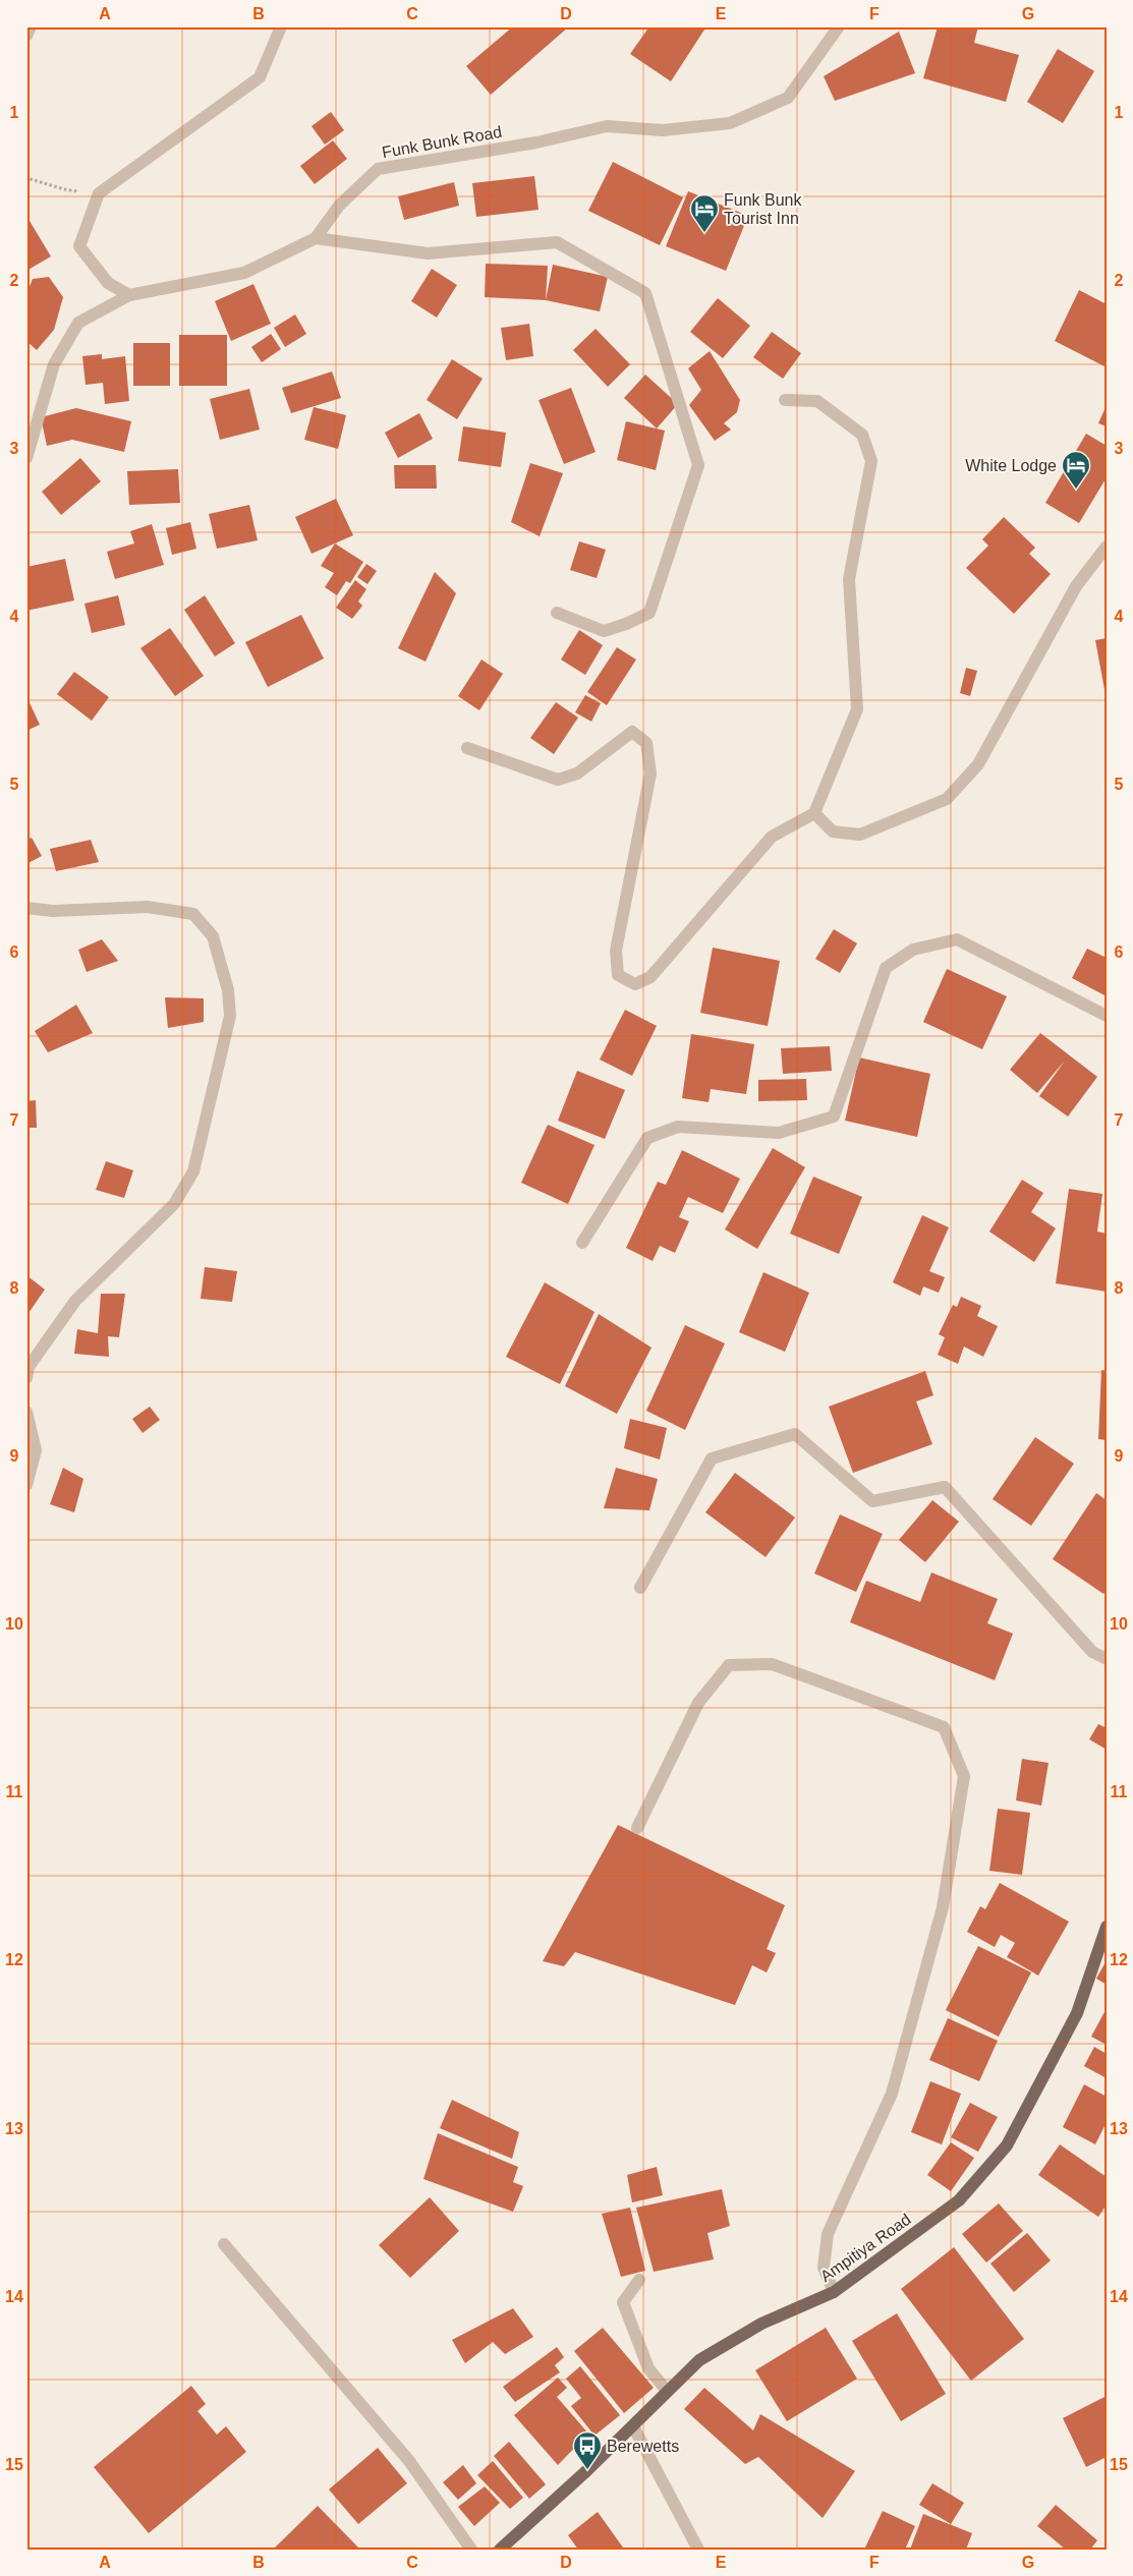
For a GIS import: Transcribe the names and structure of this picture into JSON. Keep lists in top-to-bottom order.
{
  "streets": {
    "main road": ["Ampitiya Road"],
    "street": ["Funk Bunk Road"]
  },
  "places": {
    "hotel": ["Funk Bunk Tourist Inn", "White Lodge"],
    "bus stop": ["Berewetts"]
  },
  "grid": {
    "columns": [
      "A",
      "B",
      "C",
      "D",
      "E",
      "F",
      "G"
    ],
    "rows": [
      "1",
      "2",
      "3",
      "4",
      "5",
      "6",
      "7",
      "8",
      "9",
      "10",
      "11",
      "12",
      "13",
      "14",
      "15"
    ]
  }
}
